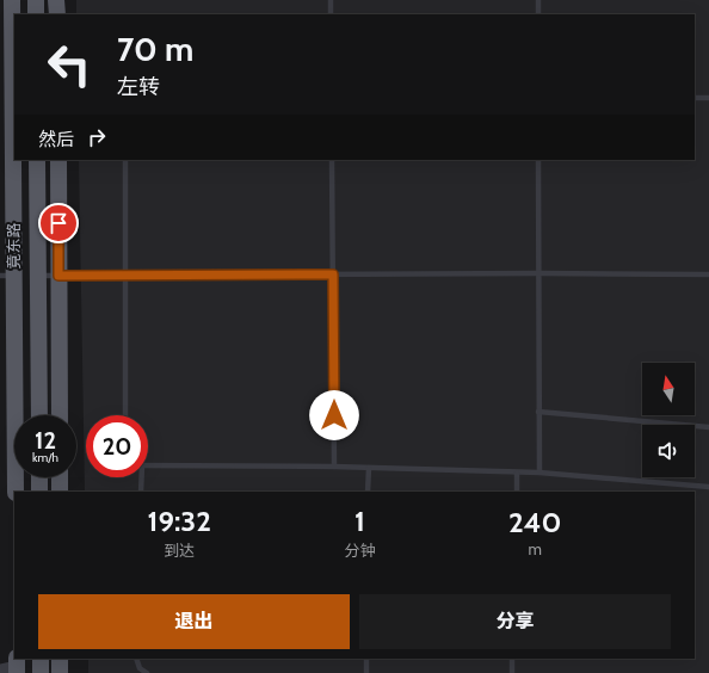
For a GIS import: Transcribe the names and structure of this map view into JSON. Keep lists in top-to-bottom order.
{
  "streets": {
    "main road": ["竟东路"]
  },
  "north": "top",
  "page": {
    "turn": ["70 m", "左转"],
    "then": "然后",
    "speed": "12 km/h",
    "limit": "20",
    "eta": [
      "19:32",
      "到达",
      "1",
      "分钟",
      "240",
      "m"
    ],
    "buttons": ["退出", "分享"]
  }
}
